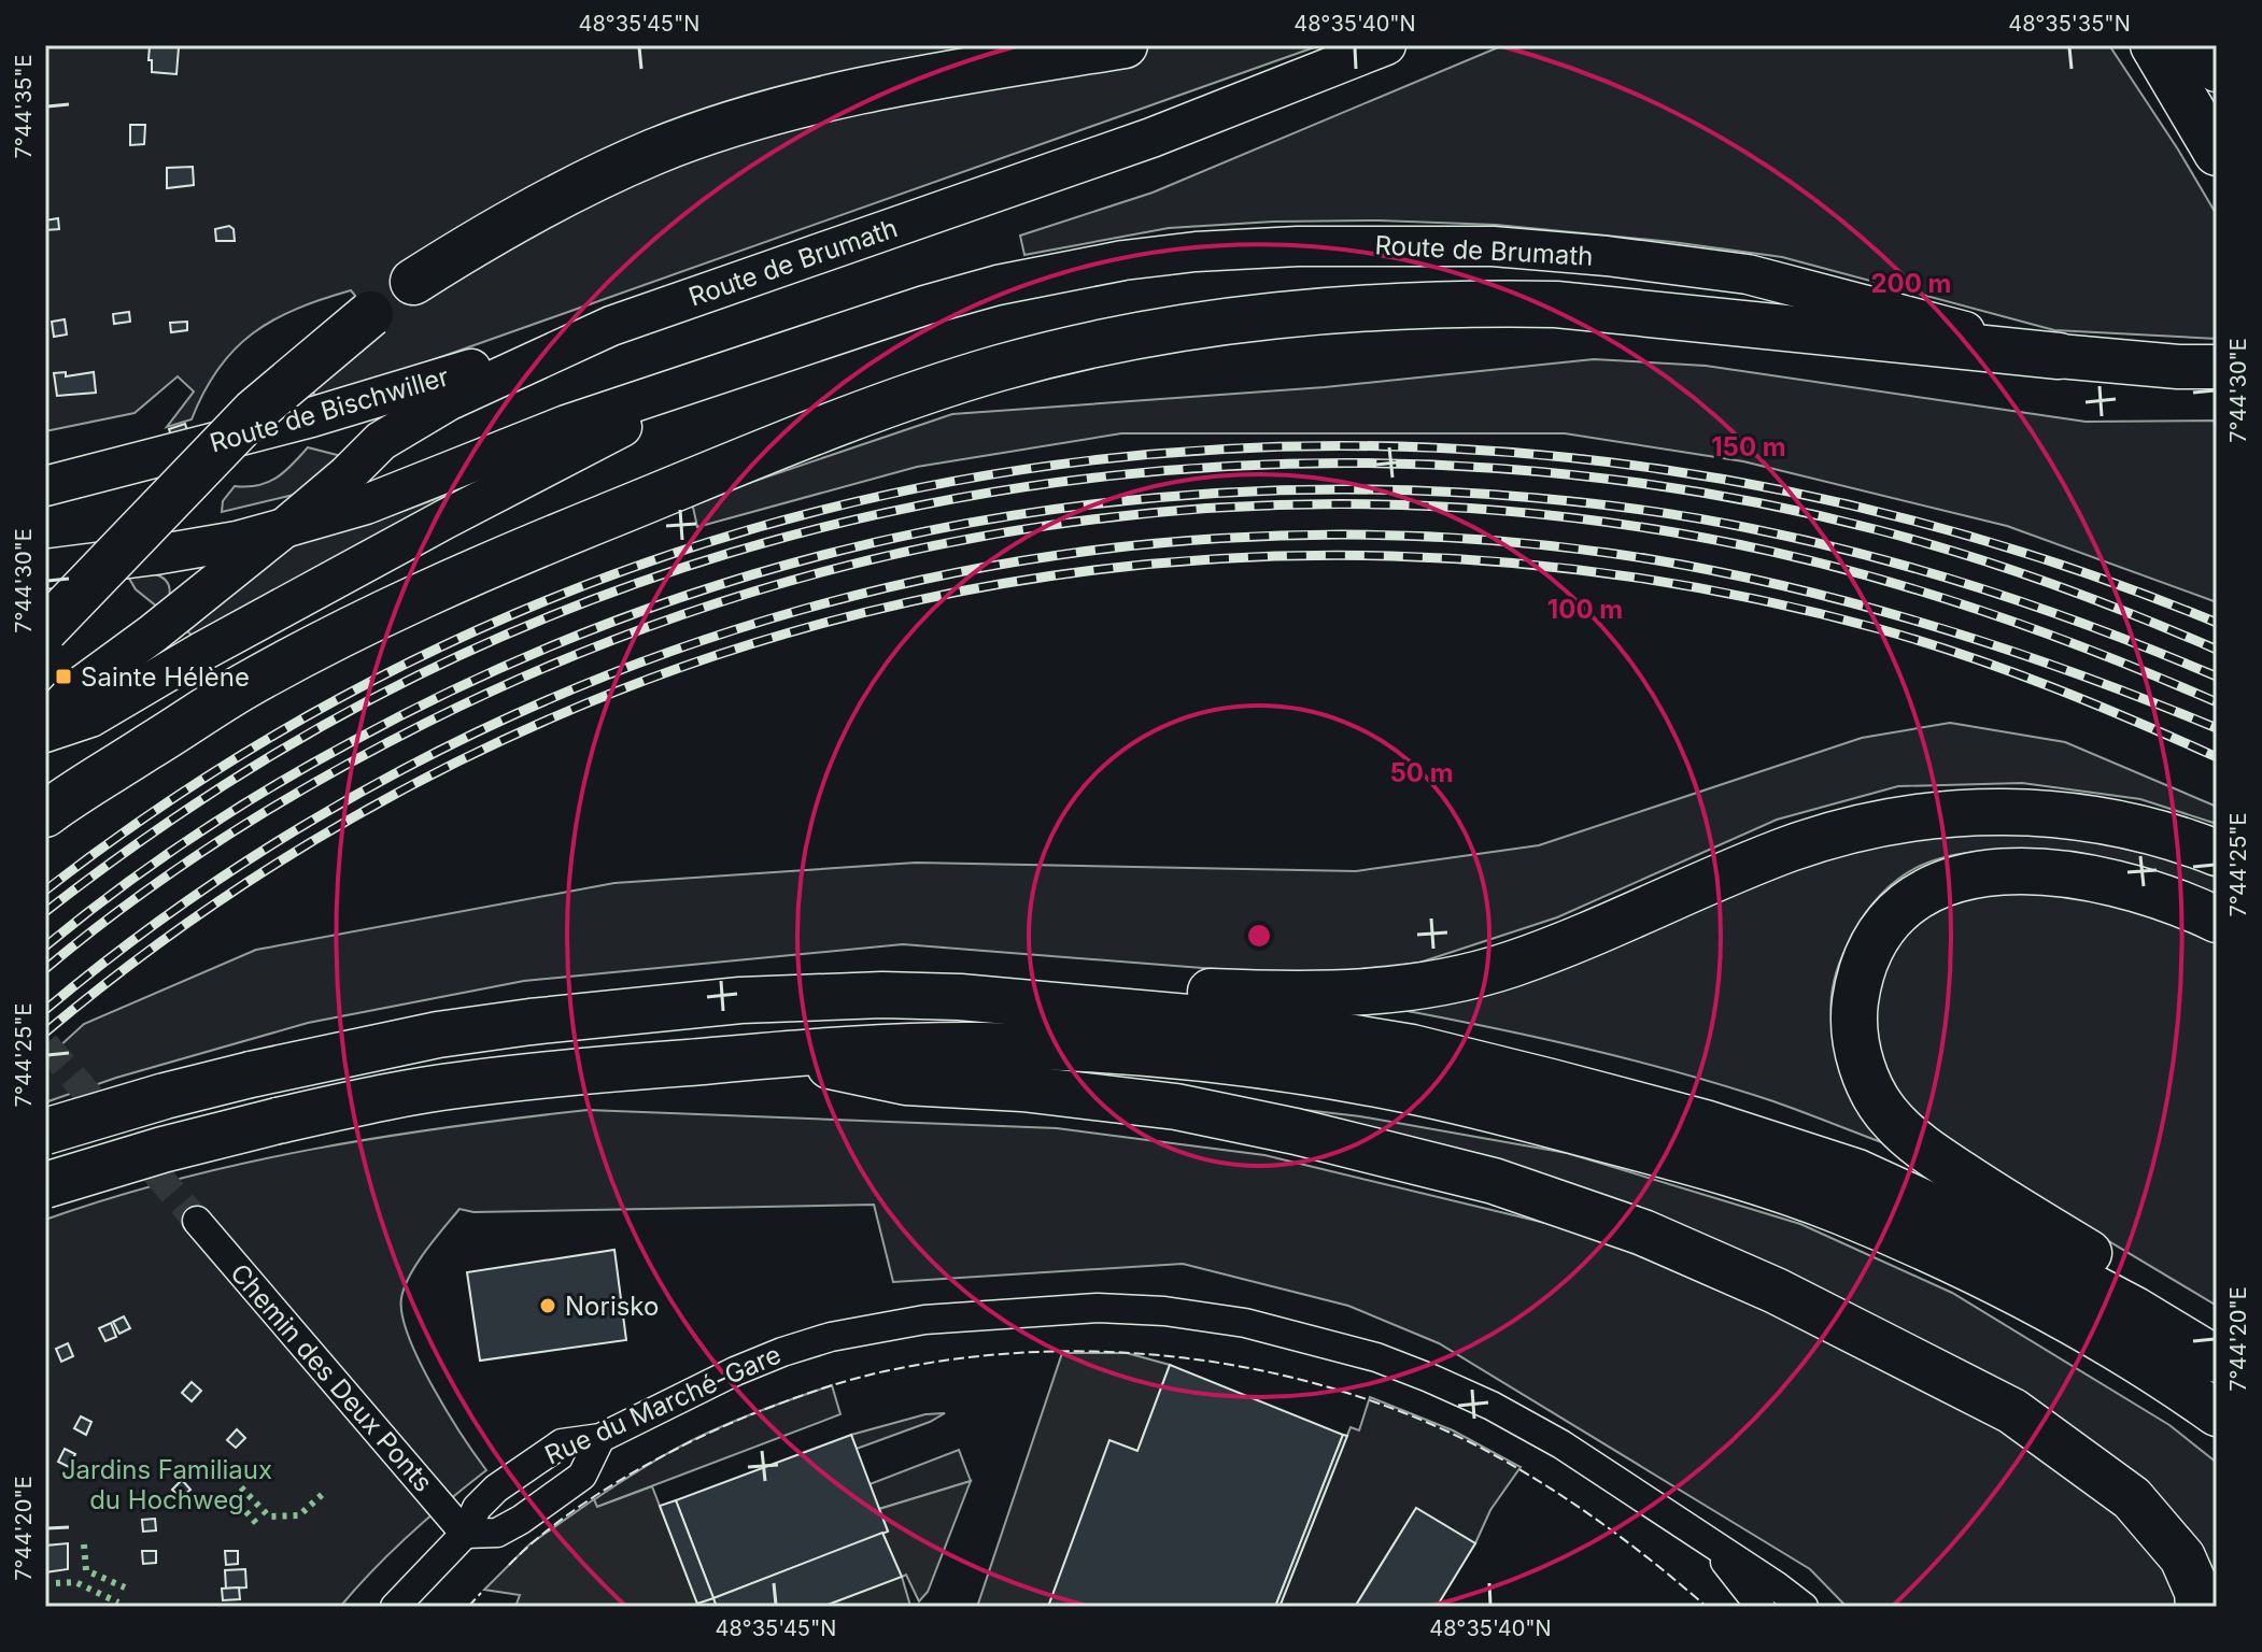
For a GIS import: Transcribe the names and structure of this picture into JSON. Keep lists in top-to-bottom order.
{
  "streets": {
    "main road": ["Route de Brumath", "Route de Bischwiller"],
    "street": ["Chemin des Deux Ponts", "Rue du Marché-Gare"]
  },
  "crossings": [
    ["Route de Brumath", "Route de Bischwiller"],
    ["Chemin des Deux Ponts", "Rue du Marché-Gare"]
  ],
  "parks": ["Jardins Familiaux du Hochweg"],
  "places": {
    "transit": ["Sainte Hélène"],
    "other": ["Norisko"]
  },
  "coordinates": [
    "48°35'45\"N",
    "48°35'40\"N",
    "48°35'35\"N",
    "7°44'35\"E",
    "7°44'30\"E",
    "7°44'25\"E",
    "7°44'20\"E"
  ],
  "rings": [
    "200 m",
    "150 m",
    "100 m",
    "50 m"
  ]
}
